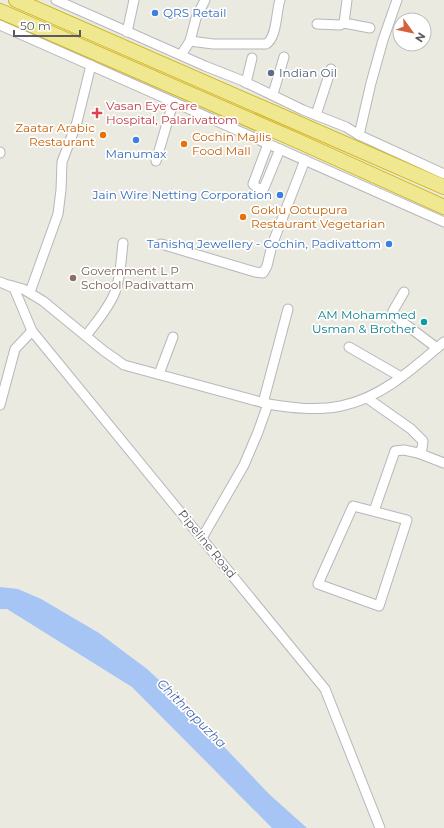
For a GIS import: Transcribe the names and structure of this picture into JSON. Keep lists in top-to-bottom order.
{
  "streets": {
    "street": ["Pipeline Road"]
  },
  "water": ["Chithrapuzha"],
  "places": {
    "other": [
      "QRS Retail",
      "Indian Oil",
      "Zaatar Arabic Restaurant",
      "Manumax",
      "Cochin Majlis Food Mall",
      "Jain Wire Netting Corporation",
      "Goklu Ootupura Restaurant Vegetarian",
      "Tanishq Jewellery - Cochin, Padivattom",
      "Government L P School Padivattam",
      "AM Mohammed Usman & Brother"
    ],
    "health": ["Vasan Eye Care Hospital, Palarivattom"]
  },
  "scale_bar": "50 m",
  "north": "bottom right"
}
